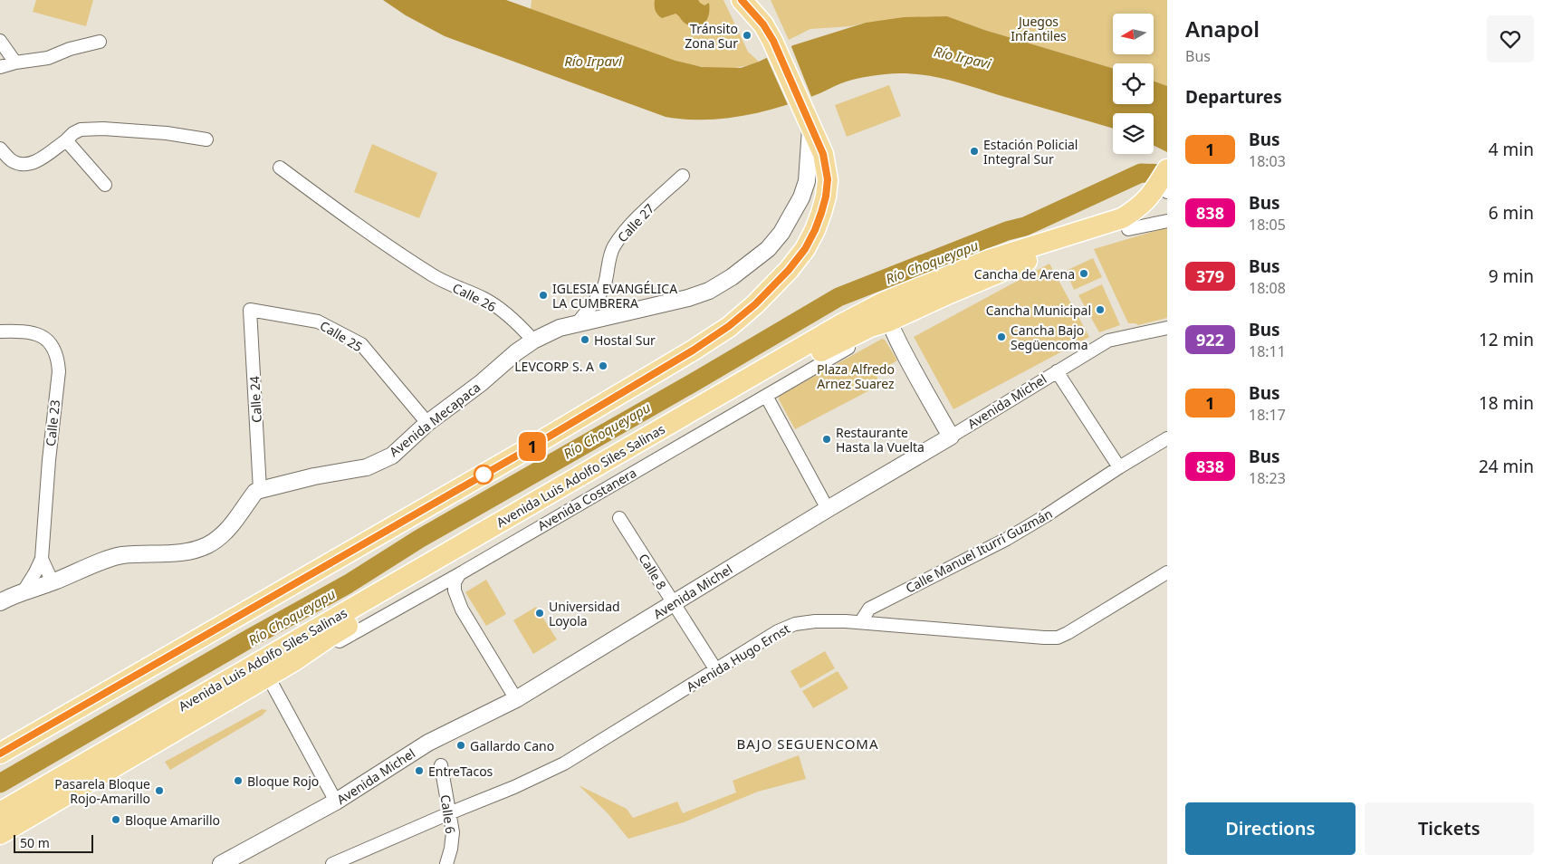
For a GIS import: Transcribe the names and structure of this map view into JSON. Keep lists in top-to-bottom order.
{
  "streets": {
    "main road": ["Avenida Luis Adolfo Siles Salinas"],
    "street": [
      "Calle 27",
      "Calle 26",
      "Calle 25",
      "Calle 24",
      "Avenida Michel",
      "Avenida Mecapaca",
      "Calle 23",
      "Avenida Costanera",
      "Calle Manuel Iturri Guzmán",
      "Calle 8",
      "Avenida Hugo Ernst",
      "Calle 6"
    ]
  },
  "crossings": [
    ["Calle 27", "Avenida Mecapaca"],
    ["Calle 26", "Avenida Mecapaca"],
    ["Calle 25", "Calle 24"],
    ["Calle 25", "Avenida Mecapaca"],
    ["Calle 24", "Avenida Mecapaca"],
    ["Avenida Michel", "Calle 8"],
    ["Avenida Luis Adolfo Siles Salinas", "Avenida Costanera"],
    ["Calle Manuel Iturri Guzmán", "Avenida Hugo Ernst"],
    ["Calle 8", "Avenida Hugo Ernst"],
    ["Avenida Hugo Ernst", "Calle 6"]
  ],
  "districts": ["BAJO SEGUENCOMA"],
  "water": ["Río Irpavi", "Río Choqueyapu"],
  "parks": ["Juegos Infantiles", "Plaza Alfredo Arnez Suarez"],
  "places": [
    "Tránsito Zona Sur",
    "Estación Policial Integral Sur",
    "Cancha de Arena",
    "IGLESIA EVANGÉLICA LA CUMBRERA",
    "Cancha Municipal",
    "Cancha Bajo Següencoma",
    "Hostal Sur",
    "LEVCORP S. A",
    "Restaurante Hasta la Vuelta",
    "Universidad Loyola",
    "Gallardo Cano",
    "EntreTacos",
    "Bloque Rojo",
    "Pasarela Bloque Rojo-Amarillo",
    "Bloque Amarillo"
  ],
  "lines": ["bus line 1"],
  "scale_bar": "50 m",
  "north": "left",
  "page": {
    "on_map": "1",
    "heading": [
      ["Anapol", "Bus"],
      "Departures"
    ],
    "list": [
      {
        "mark": "1",
        "name": "Bus",
        "note": "18:03",
        "value": "4 min"
      },
      {
        "mark": "838",
        "name": "Bus",
        "note": "18:05",
        "value": "6 min"
      },
      {
        "mark": "379",
        "name": "Bus",
        "note": "18:08",
        "value": "9 min"
      },
      {
        "mark": "922",
        "name": "Bus",
        "note": "18:11",
        "value": "12 min"
      },
      {
        "mark": "1",
        "name": "Bus",
        "note": "18:17",
        "value": "18 min"
      },
      {
        "mark": "838",
        "name": "Bus",
        "note": "18:23",
        "value": "24 min"
      }
    ],
    "buttons": ["Directions", "Tickets"],
    "scale": "50 m"
  }
}
